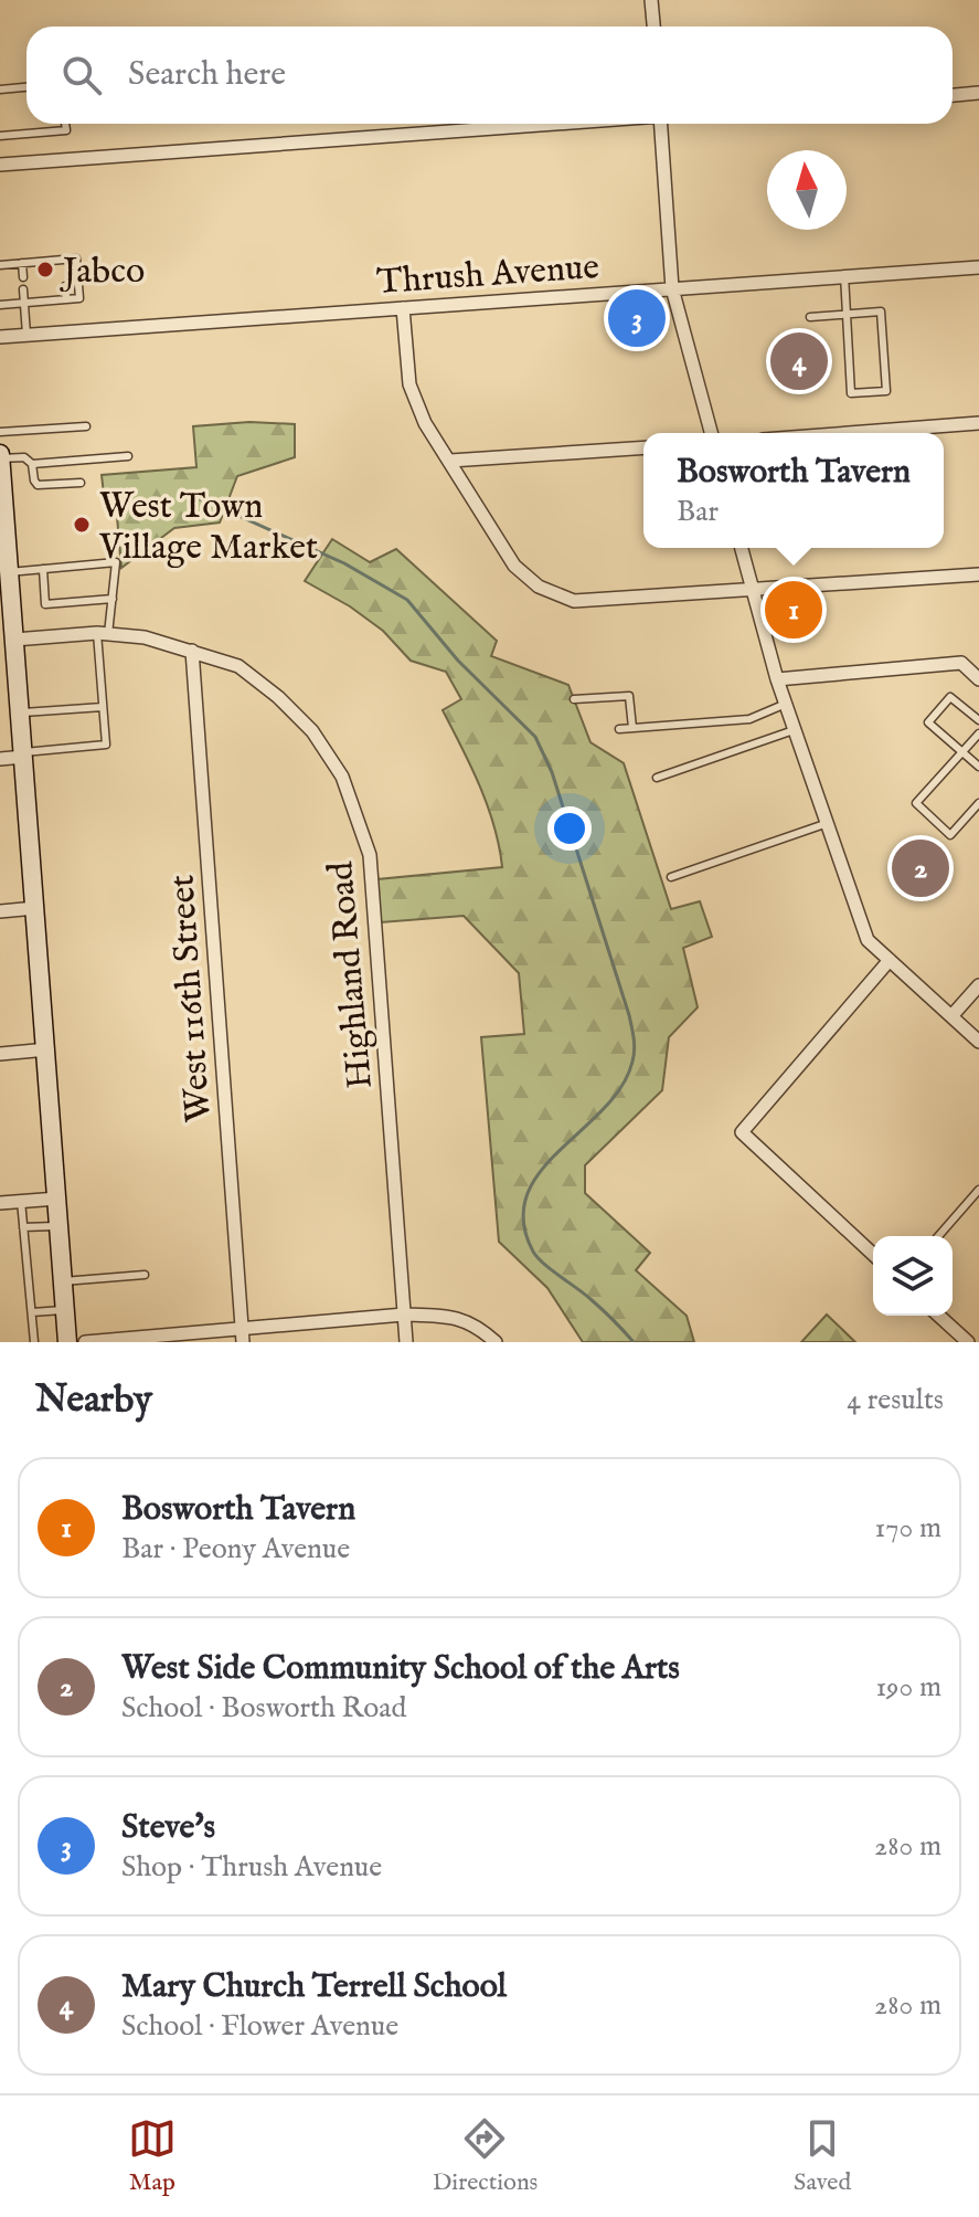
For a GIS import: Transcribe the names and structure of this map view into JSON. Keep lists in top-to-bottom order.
{
  "streets": {
    "street": ["Thrush Avenue", "Highland Road", "West 116th Street"]
  },
  "crossings": [
    ["Highland Road", "West 116th Street"]
  ],
  "places": ["Jabco", "West Town Village Market"],
  "north": "top",
  "page": {
    "search": "Search here",
    "pins": [
      "3",
      "4",
      "1",
      "2"
    ],
    "popup": ["Bosworth Tavern", "Bar"],
    "heading": ["Nearby", "4 results"],
    "list": [
      {
        "mark": "1",
        "name": "Bosworth Tavern",
        "note": "Bar · Peony Avenue",
        "value": "170 m"
      },
      {
        "mark": "2",
        "name": "West Side Community School of the Arts",
        "note": "School · Bosworth Road",
        "value": "190 m"
      },
      {
        "mark": "3",
        "name": "Steve's",
        "note": "Shop · Thrush Avenue",
        "value": "280 m"
      },
      {
        "mark": "4",
        "name": "Mary Church Terrell School",
        "note": "School · Flower Avenue",
        "value": "280 m"
      }
    ],
    "nav": ["Map", "Directions", "Saved"]
  }
}
